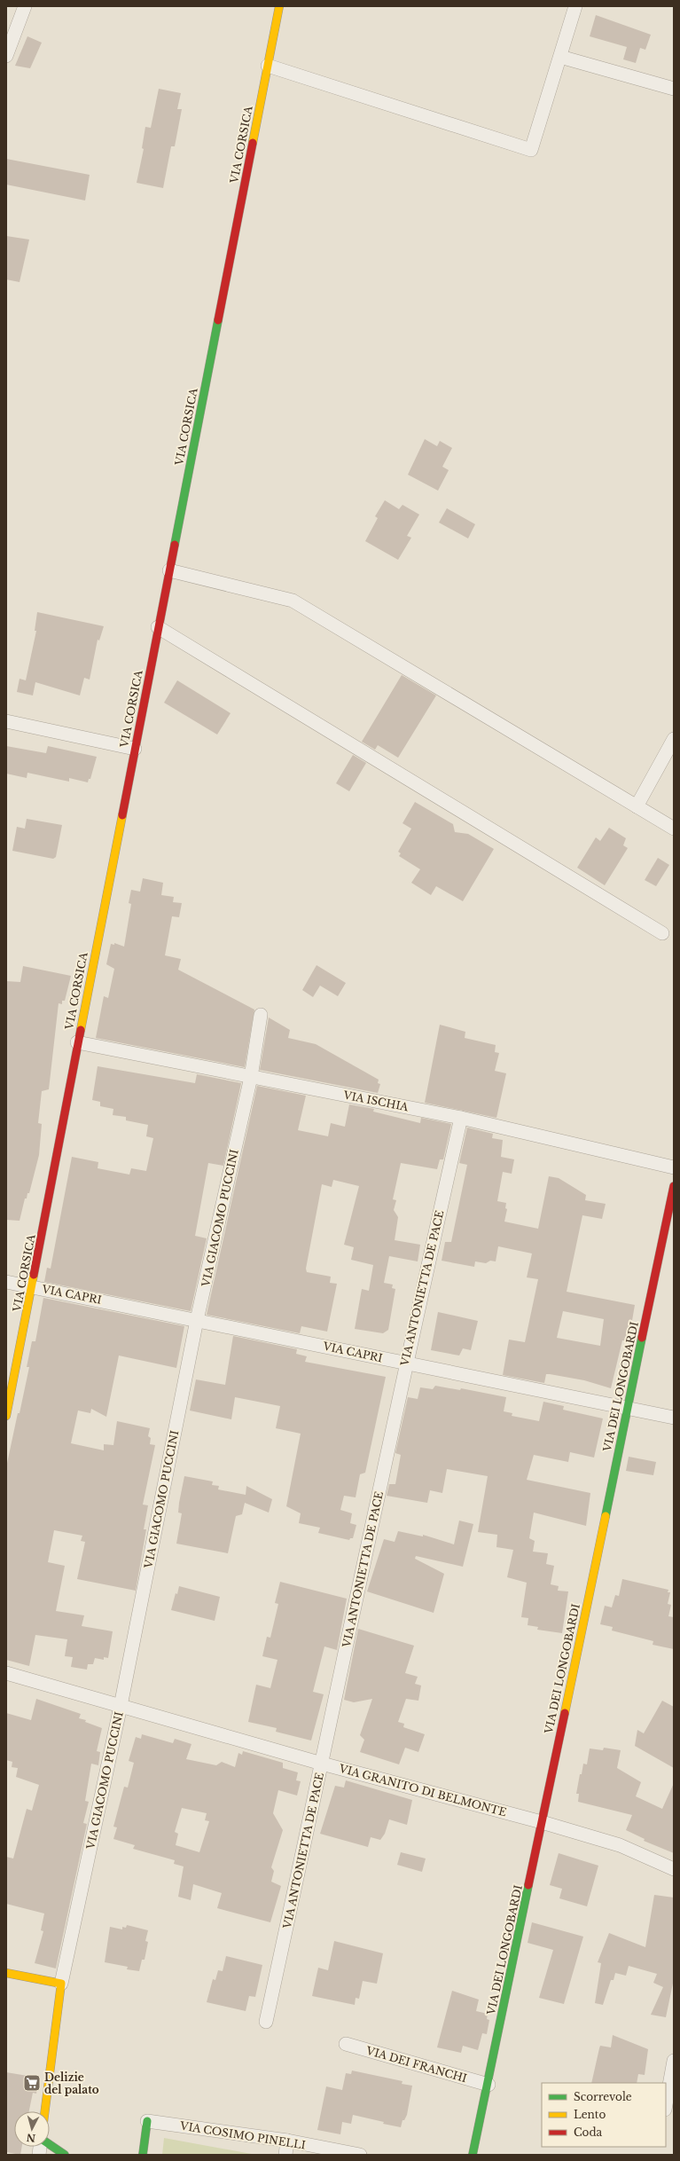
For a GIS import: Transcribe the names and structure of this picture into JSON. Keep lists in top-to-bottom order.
{
  "streets": {
    "main road": ["VIA CORSICA", "VIA DEI LONGOBARDI"],
    "street": [
      "VIA ISCHIA",
      "VIA GIACOMO PUCCINI",
      "VIA ANTONIETTA DE PACE",
      "VIA CAPRI",
      "VIA GRANITO DI BELMONTE",
      "VIA DEI FRANCHI",
      "VIA COSIMO PINELLI"
    ]
  },
  "crossings": [
    ["VIA CORSICA", "VIA ISCHIA"],
    ["VIA CORSICA", "VIA CAPRI"],
    ["VIA ISCHIA", "VIA GIACOMO PUCCINI"],
    ["VIA ISCHIA", "VIA ANTONIETTA DE PACE"],
    ["VIA GIACOMO PUCCINI", "VIA CAPRI"],
    ["VIA GIACOMO PUCCINI", "VIA GRANITO DI BELMONTE"],
    ["VIA ANTONIETTA DE PACE", "VIA CAPRI"],
    ["VIA ANTONIETTA DE PACE", "VIA GRANITO DI BELMONTE"],
    ["VIA CAPRI", "VIA DEI LONGOBARDI"],
    ["VIA DEI LONGOBARDI", "VIA GRANITO DI BELMONTE"],
    ["VIA DEI LONGOBARDI", "VIA DEI FRANCHI"]
  ],
  "places": {
    "supermarket": ["Delizie del palato"]
  },
  "legend": ["Scorrevole", "Lento", "Coda"],
  "north": "bottom"
}
